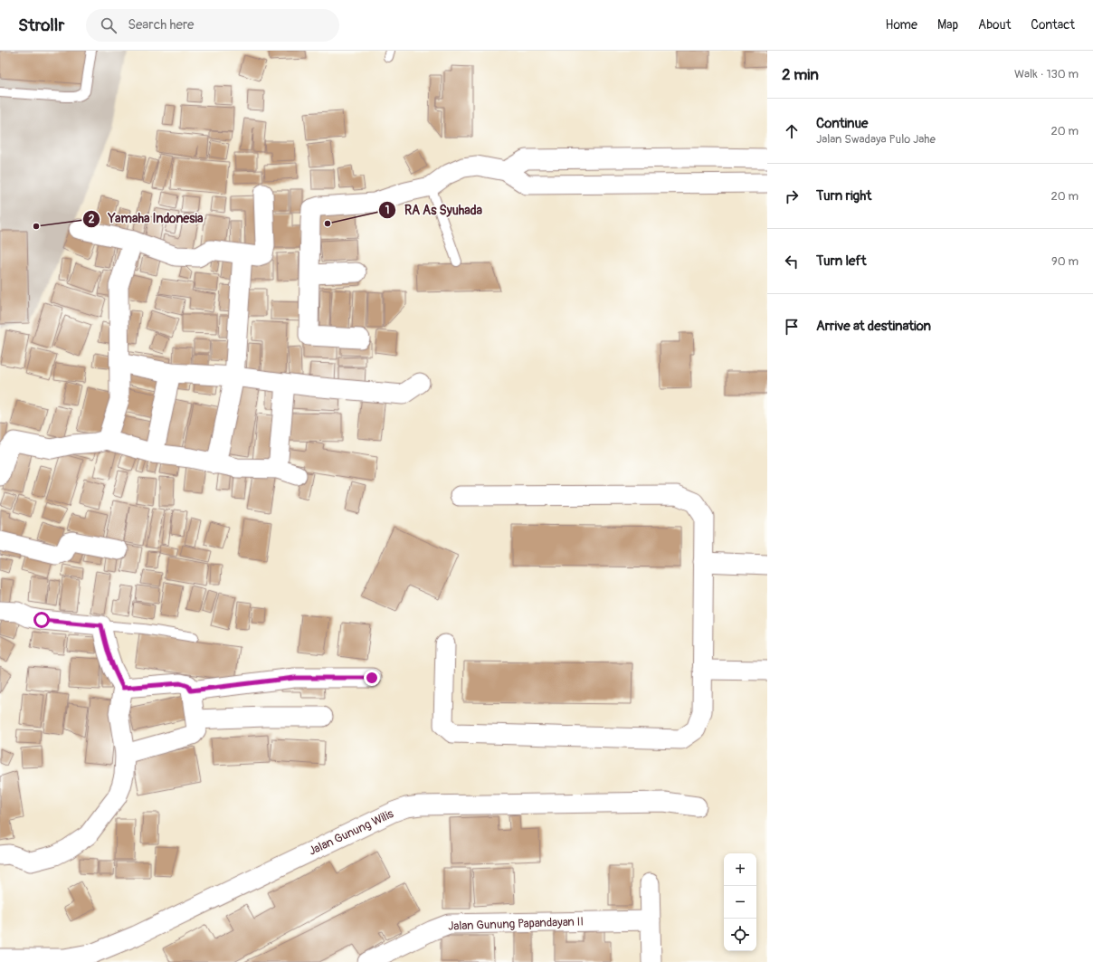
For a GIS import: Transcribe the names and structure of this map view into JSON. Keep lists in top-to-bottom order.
{
  "streets": {
    "street": ["Jalan Gunung Wilis", "Jalan Gunung Papandayan II"]
  },
  "places": ["RA As Syuhada", "Yamaha Indonesia"],
  "page": {
    "header": "Strollr",
    "search": "Search here",
    "nav": [
      "Home",
      "Map",
      "About",
      "Contact"
    ],
    "heading": ["2 min", "Walk · 130 m"],
    "list": [
      ["Continue", "Jalan Swadaya Pulo Jahe", "20 m"],
      ["Turn right", "20 m"],
      ["Turn left", "90 m"],
      "Arrive at destination"
    ],
    "map_buttons": ["+", "−"]
  }
}
